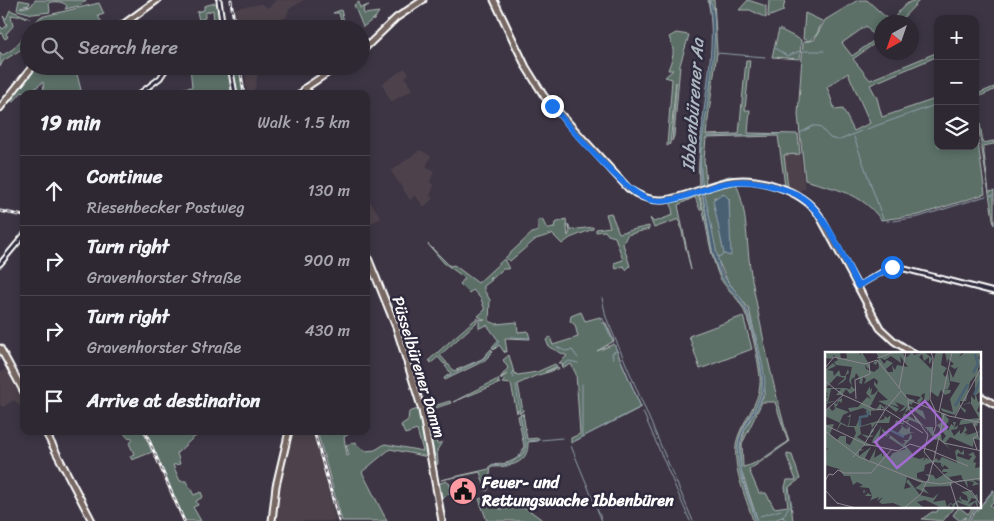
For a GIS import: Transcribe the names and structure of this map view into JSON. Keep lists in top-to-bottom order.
{
  "streets": {
    "main road": ["Püsselbürener Damm"]
  },
  "water": ["Ibbenbürener Aa"],
  "places": {
    "public building": ["Feuer- und Rettungswache Ibbenbüren"]
  },
  "north": "bottom left",
  "page": {
    "map_buttons": ["+", "−"],
    "search": "Search here",
    "heading": ["19 min", "Walk · 1.5 km"],
    "list": [
      ["Continue", "Riesenbecker Postweg", "130 m"],
      ["Turn right", "Gravenhorster Straße", "900 m"],
      ["Turn right", "Gravenhorster Straße", "430 m"],
      "Arrive at destination"
    ]
  }
}
